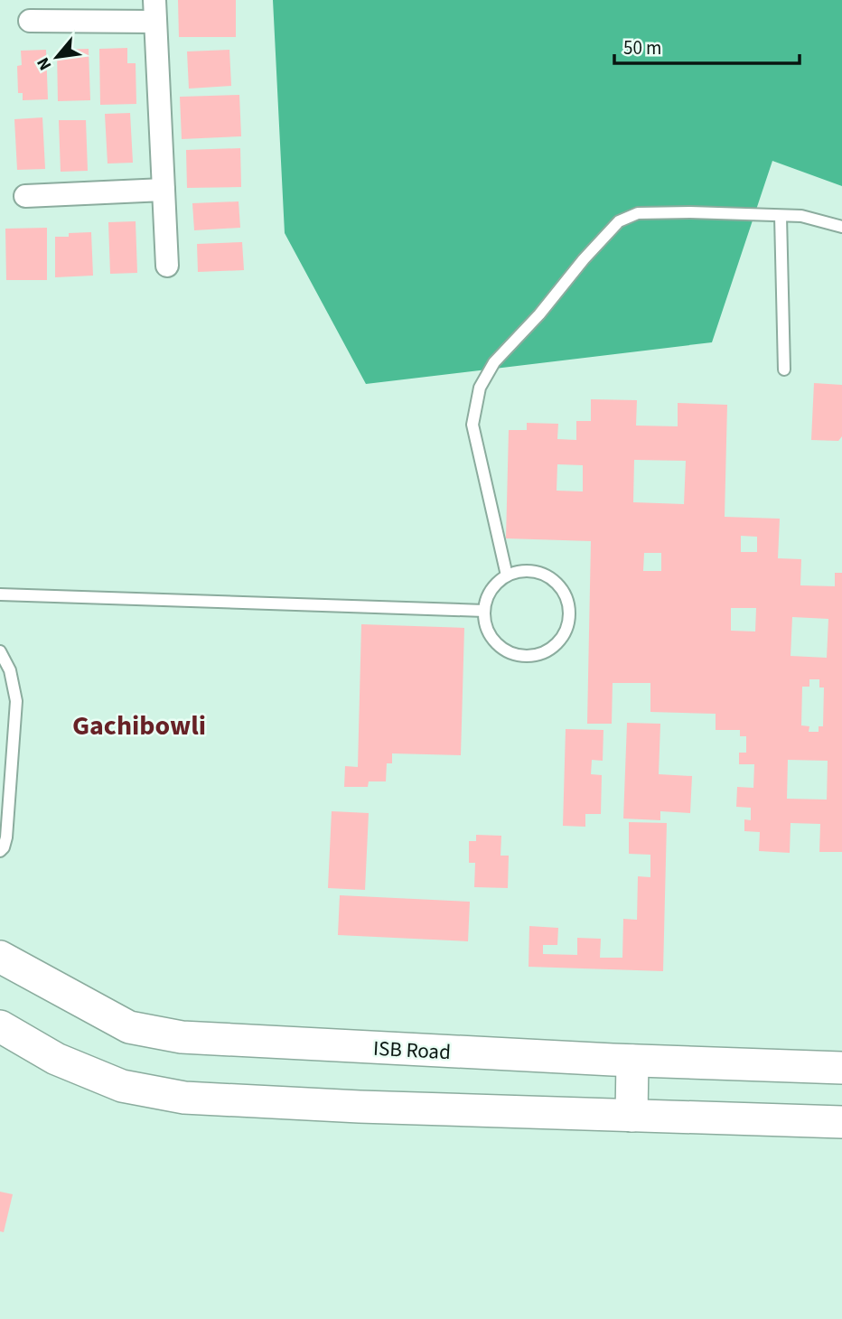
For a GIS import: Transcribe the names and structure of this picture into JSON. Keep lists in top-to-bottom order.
{
  "streets": {
    "main road": ["ISB Road"]
  },
  "districts": ["Gachibowli"],
  "scale_bar": "50 m",
  "north": "bottom left"
}
